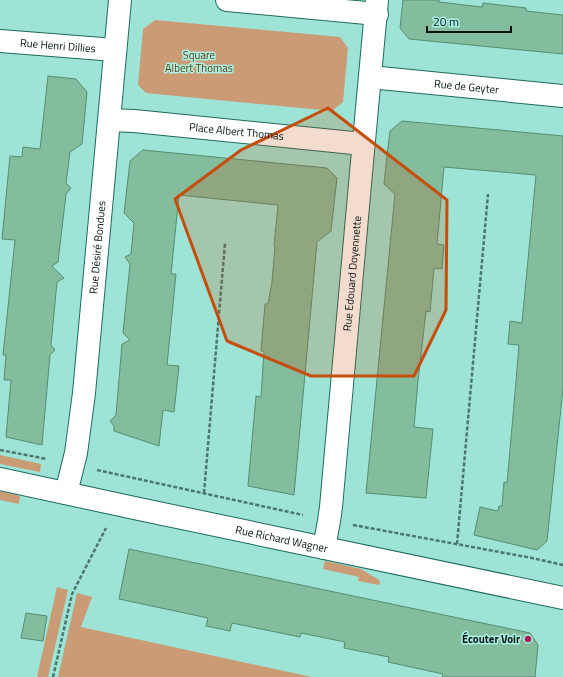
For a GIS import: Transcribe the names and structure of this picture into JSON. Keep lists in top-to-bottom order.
{
  "streets": {
    "street": [
      "Rue Henri Dillies",
      "Rue de Geyter",
      "Place Albert Thomas",
      "Rue Désiré Bondues",
      "Rue Edouard Doyennette",
      "Rue Richard Wagner"
    ]
  },
  "crossings": [
    ["Rue Henri Dillies", "Rue Désiré Bondues"],
    ["Rue de Geyter", "Rue Edouard Doyennette"],
    ["Place Albert Thomas", "Rue Désiré Bondues"],
    ["Place Albert Thomas", "Rue Edouard Doyennette"],
    ["Rue Désiré Bondues", "Rue Richard Wagner"],
    ["Rue Edouard Doyennette", "Rue Richard Wagner"]
  ],
  "parks": ["Square Albert Thomas"],
  "places": ["Écouter Voir"],
  "scale_bar": "20 m"
}
